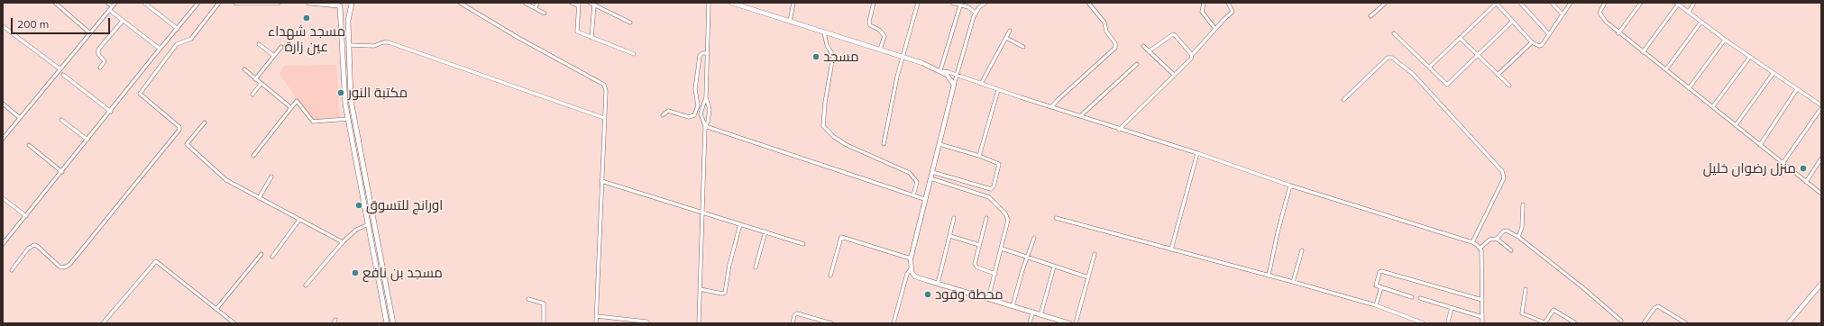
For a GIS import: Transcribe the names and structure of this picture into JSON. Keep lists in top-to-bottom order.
{
  "places": [
    "مسجد شهداء عين زارة",
    "مسجد",
    "مكتبة النور",
    "منزل رضوان خليل",
    "اورانج للتسوق",
    "مسجد بن نافع",
    "محطة وقود"
  ],
  "scale_bar": "200 m"
}
